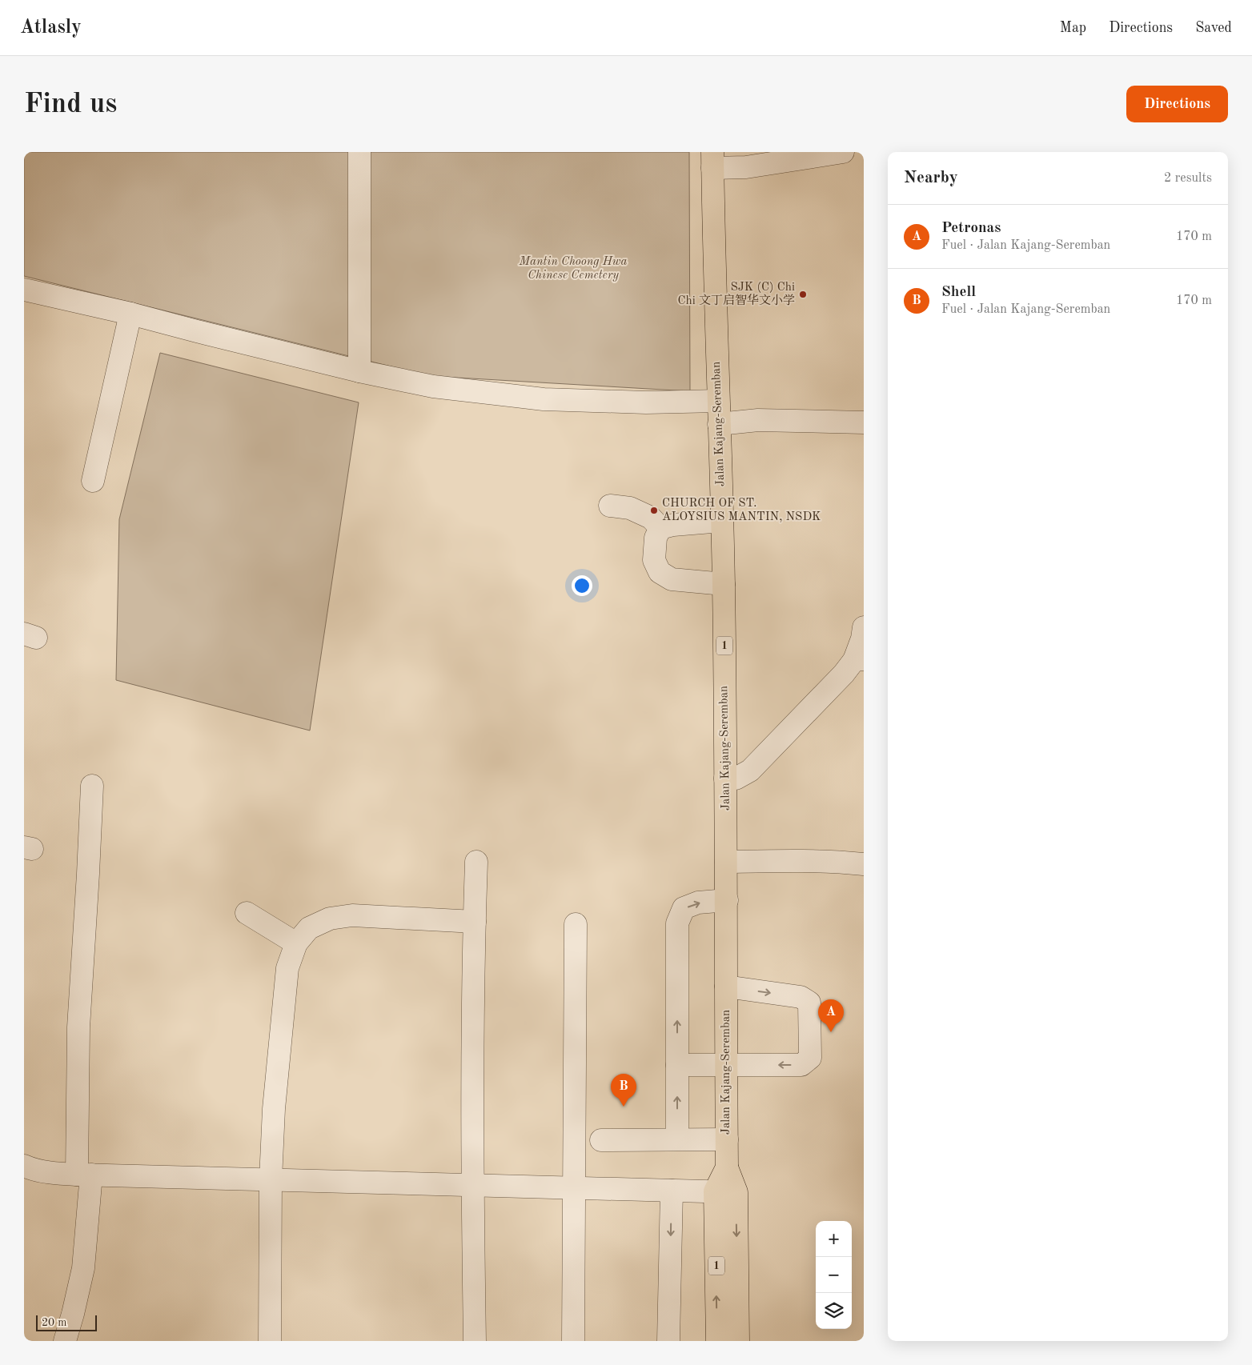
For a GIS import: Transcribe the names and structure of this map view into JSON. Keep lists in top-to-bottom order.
{
  "streets": {
    "main road": ["Jalan Kajang-Seremban", "1"]
  },
  "parks": ["Mantin Choong Hwa Chinese Cemetery"],
  "places": ["SJK (C) Chi Chi 文丁启智华文小学", "CHURCH OF ST. ALOYSIUS MANTIN, NSDK"],
  "scale_bar": "20 m",
  "page": {
    "header": "Atlasly",
    "nav": ["Map", "Directions", "Saved"],
    "buttons": "Directions",
    "title": "Find us",
    "heading": ["Nearby", "2 results"],
    "list": [
      {
        "mark": "A",
        "name": "Petronas",
        "note": "Fuel · Jalan Kajang-Seremban",
        "value": "170 m"
      },
      {
        "mark": "B",
        "name": "Shell",
        "note": "Fuel · Jalan Kajang-Seremban",
        "value": "170 m"
      }
    ],
    "pins": ["A", "B"],
    "map_buttons": ["+", "−"],
    "scale": "20 m"
  }
}
